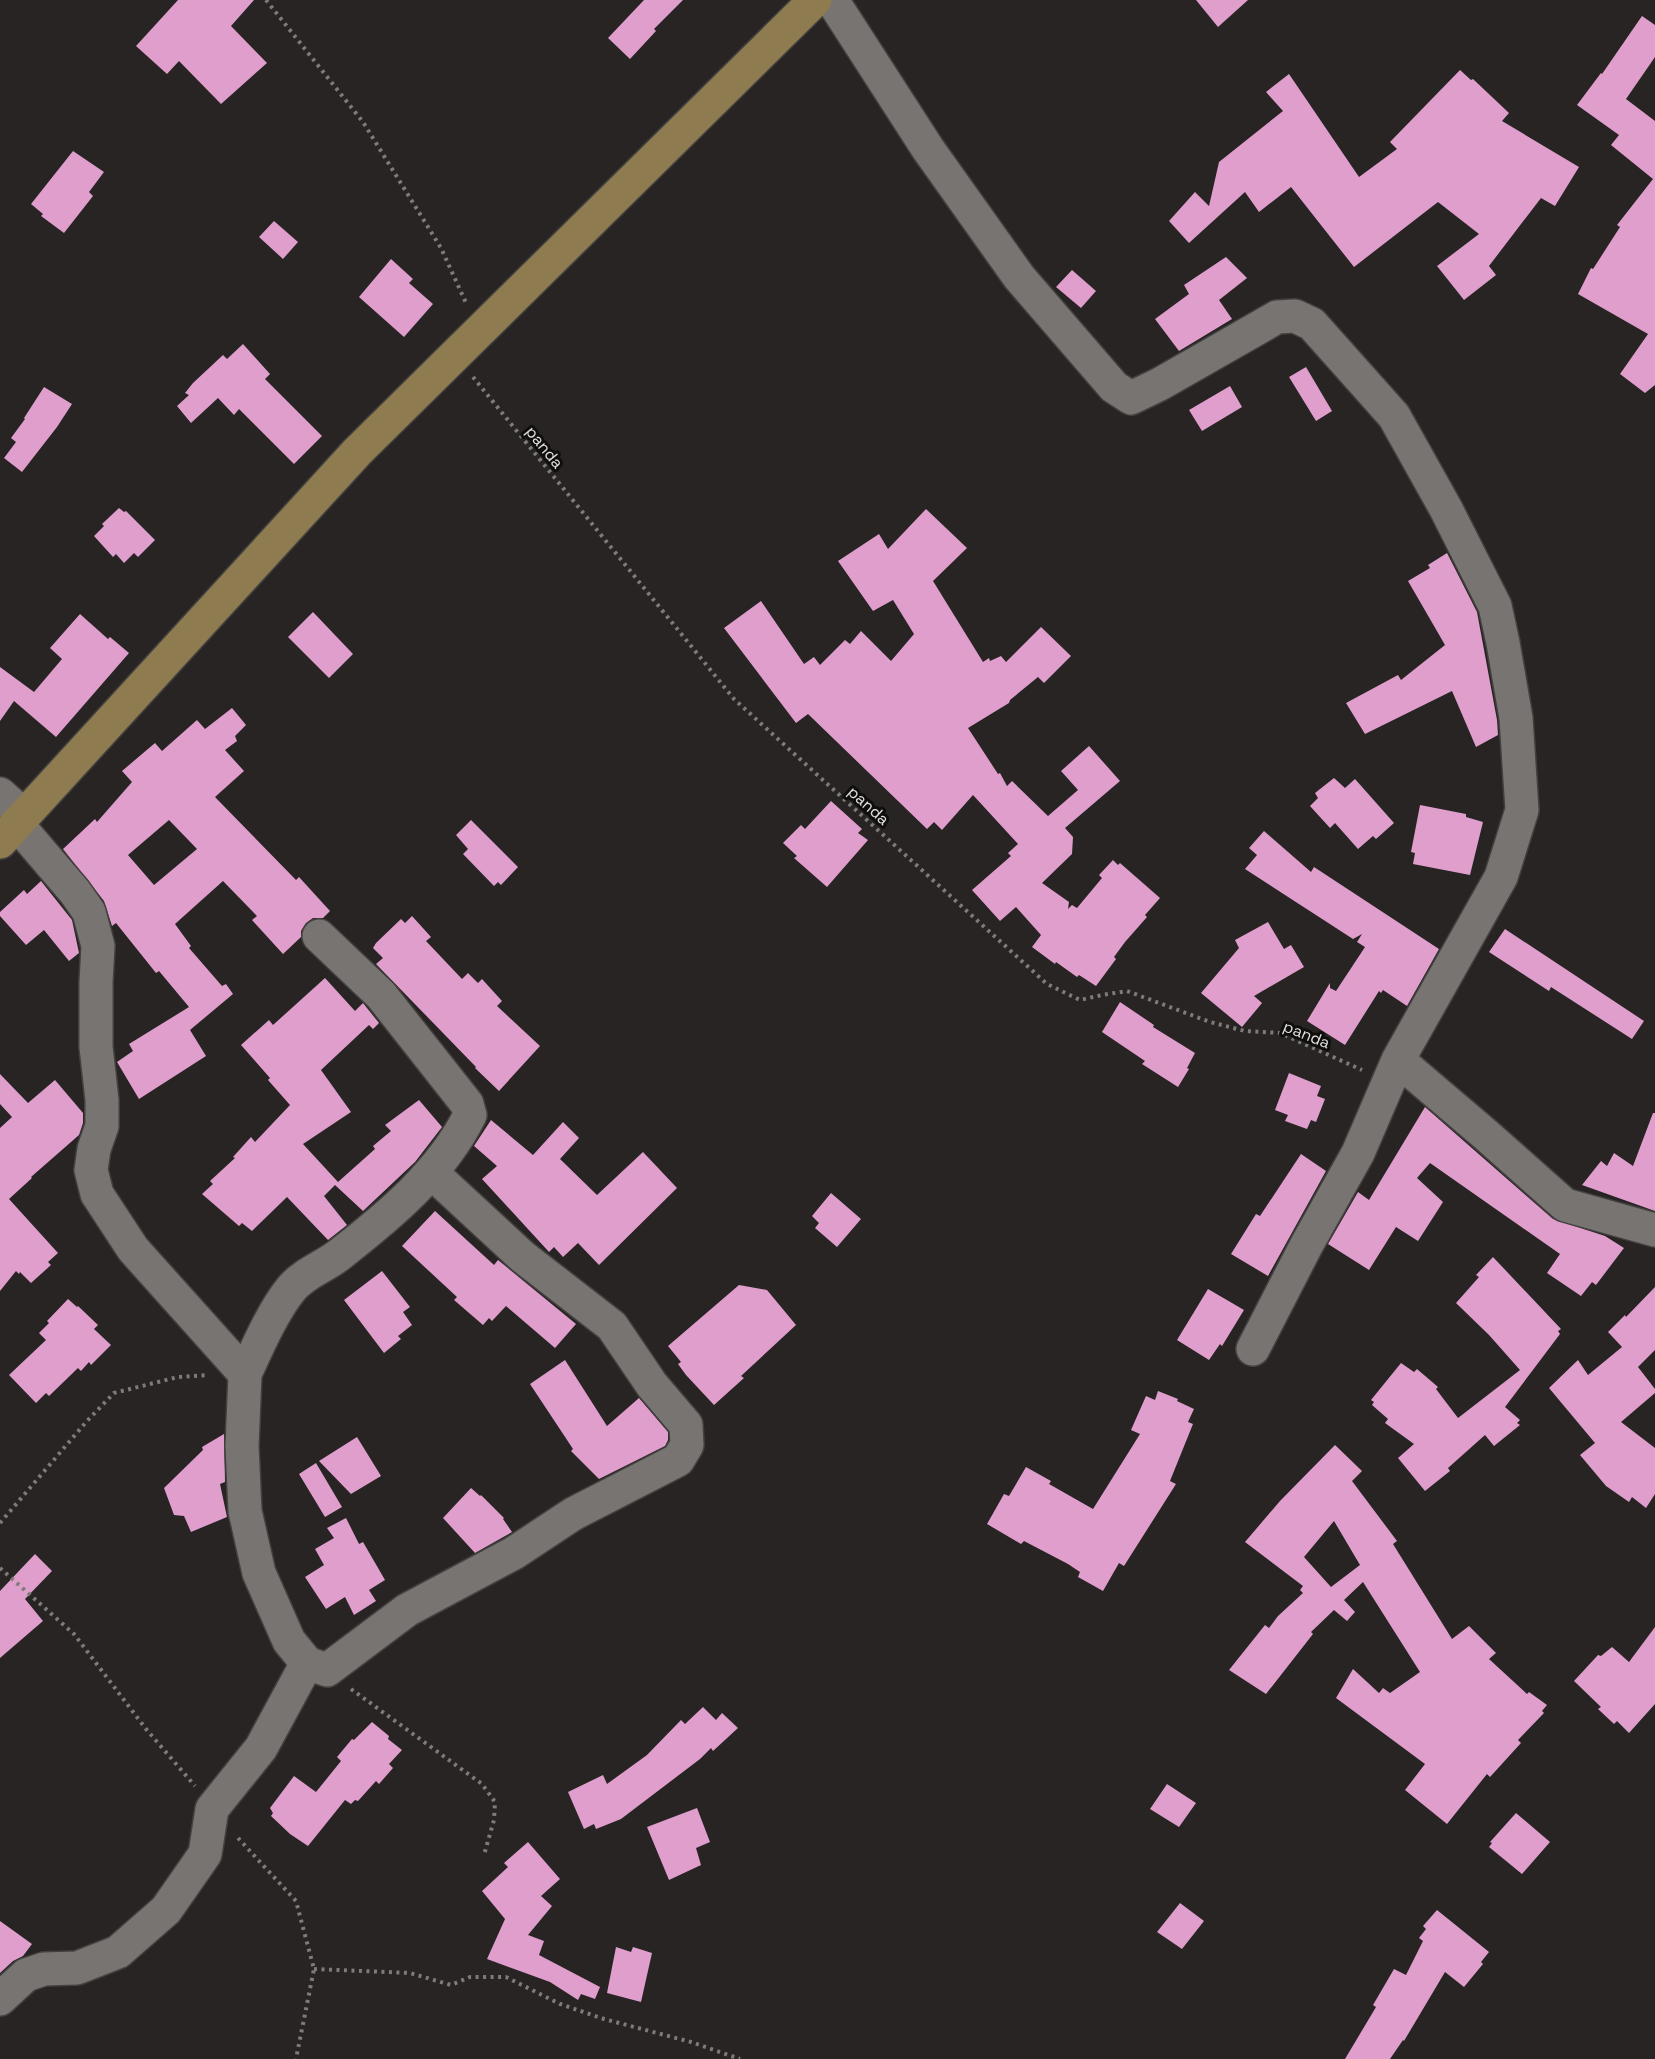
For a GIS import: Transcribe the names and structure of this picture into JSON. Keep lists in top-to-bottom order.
{
  "streets": {
    "path": ["panda"]
  }
}
